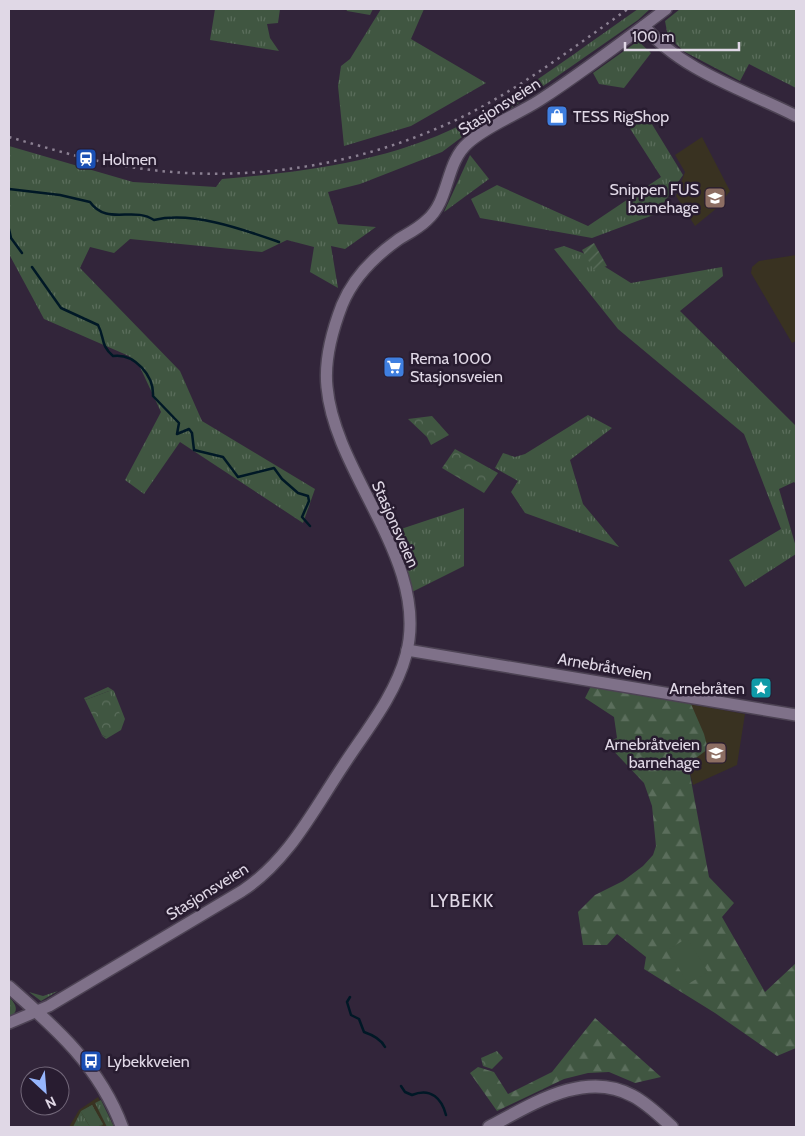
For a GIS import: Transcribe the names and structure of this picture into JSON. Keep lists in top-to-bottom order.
{
  "streets": {
    "street": ["Stasjonsveien", "Arnebråtveien"]
  },
  "crossings": [
    ["Stasjonsveien", "Arnebråtveien"]
  ],
  "districts": ["LYBEKK"],
  "places": {
    "shop": ["TESS RigShop"],
    "station": ["Holmen"],
    "school or university": ["Snippen FUS barnehage", "Arnebråtveien barnehage"],
    "supermarket": ["Rema 1000 Stasjonsveien"],
    "place": ["Arnebråten"],
    "bus stop": ["Lybekkveien"]
  },
  "scale_bar": "100 m",
  "north": "bottom right"
}
